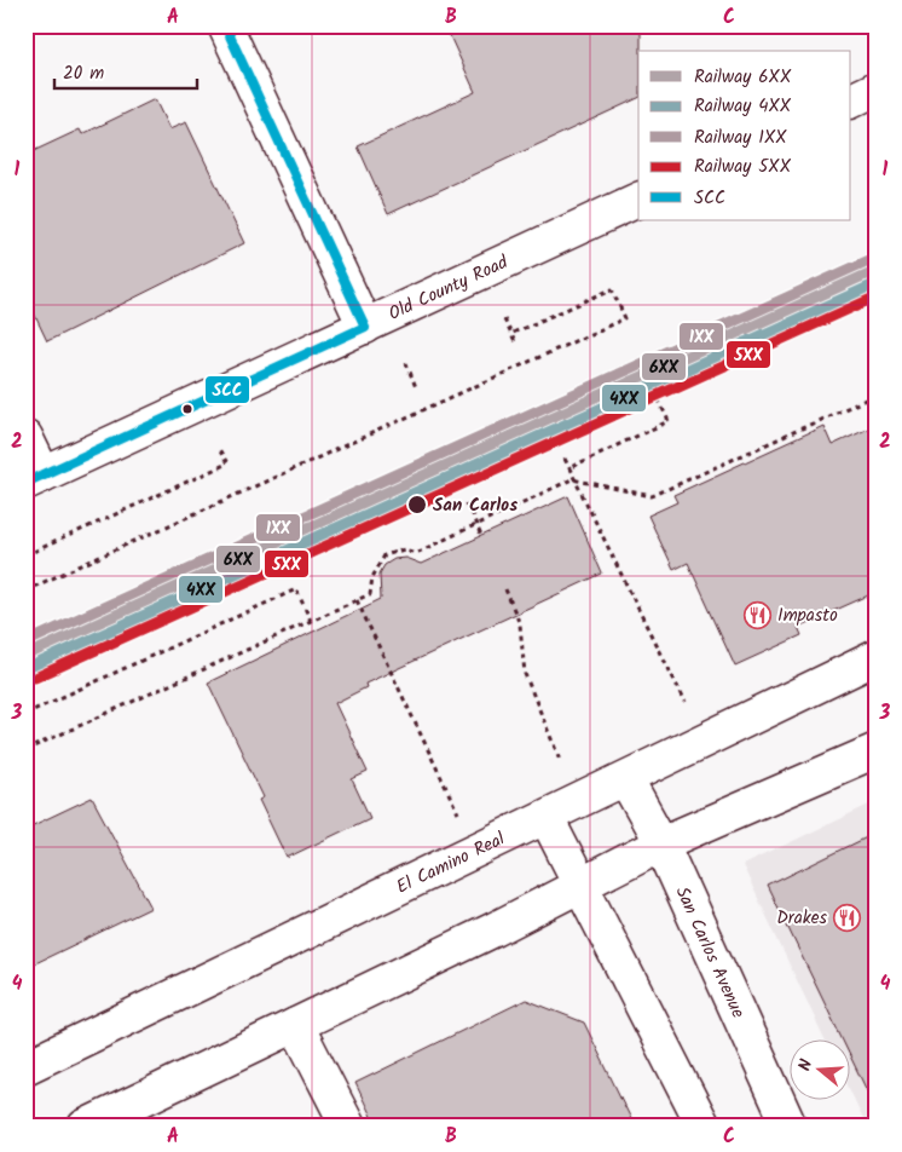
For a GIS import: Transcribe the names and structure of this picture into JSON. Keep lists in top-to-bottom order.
{
  "streets": {
    "main road": ["Old County Road", "El Camino Real", "San Carlos Avenue"]
  },
  "crossings": [
    ["El Camino Real", "San Carlos Avenue"]
  ],
  "places": {
    "other": ["San Carlos"],
    "restaurant": ["Impasto", "Drakes"]
  },
  "lines": [
    "transit line SCC",
    "rail line 1XX",
    "rail line 6XX",
    "rail line 4XX",
    "rail line 5XX"
  ],
  "legend": [
    "Railway 6XX",
    "Railway 4XX",
    "Railway 1XX",
    "Railway 5XX",
    "SCC"
  ],
  "scale_bar": "20 m",
  "north": "left",
  "grid": {
    "columns": ["A", "B", "C"],
    "rows": [
      "1",
      "2",
      "3",
      "4"
    ]
  }
}
